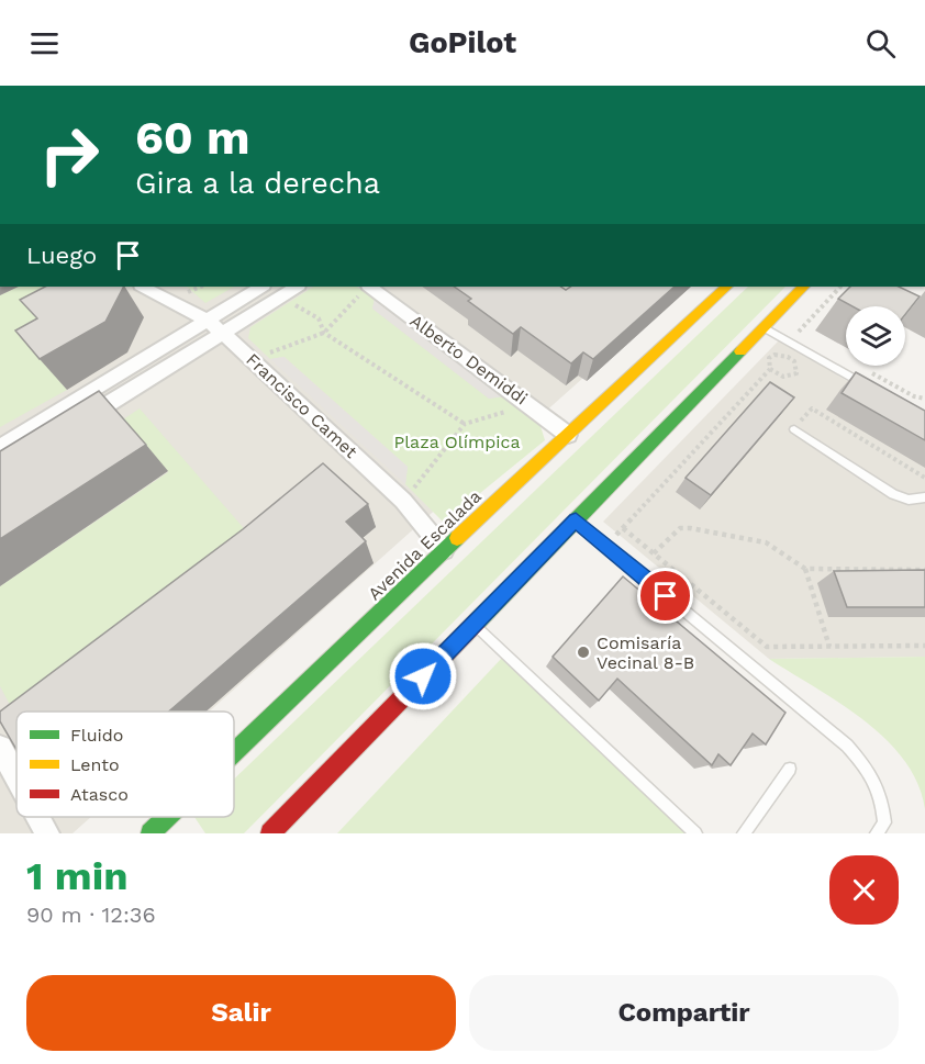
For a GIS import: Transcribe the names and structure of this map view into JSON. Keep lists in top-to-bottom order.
{
  "streets": {
    "main road": ["Avenida Escalada"],
    "street": ["Alberto Demiddi", "Francisco Camet"]
  },
  "crossings": [
    ["Alberto Demiddi", "Avenida Escalada"],
    ["Francisco Camet", "Avenida Escalada"]
  ],
  "parks": ["Plaza Olímpica"],
  "places": ["Comisaría Vecinal 8-B"],
  "legend": ["Fluido", "Lento", "Atasco"],
  "page": {
    "header": "GoPilot",
    "turn": ["60 m", "Gira a la derecha"],
    "then": "Luego",
    "heading": ["1 min", "90 m · 12:36"],
    "buttons": ["Salir", "Compartir"]
  }
}
